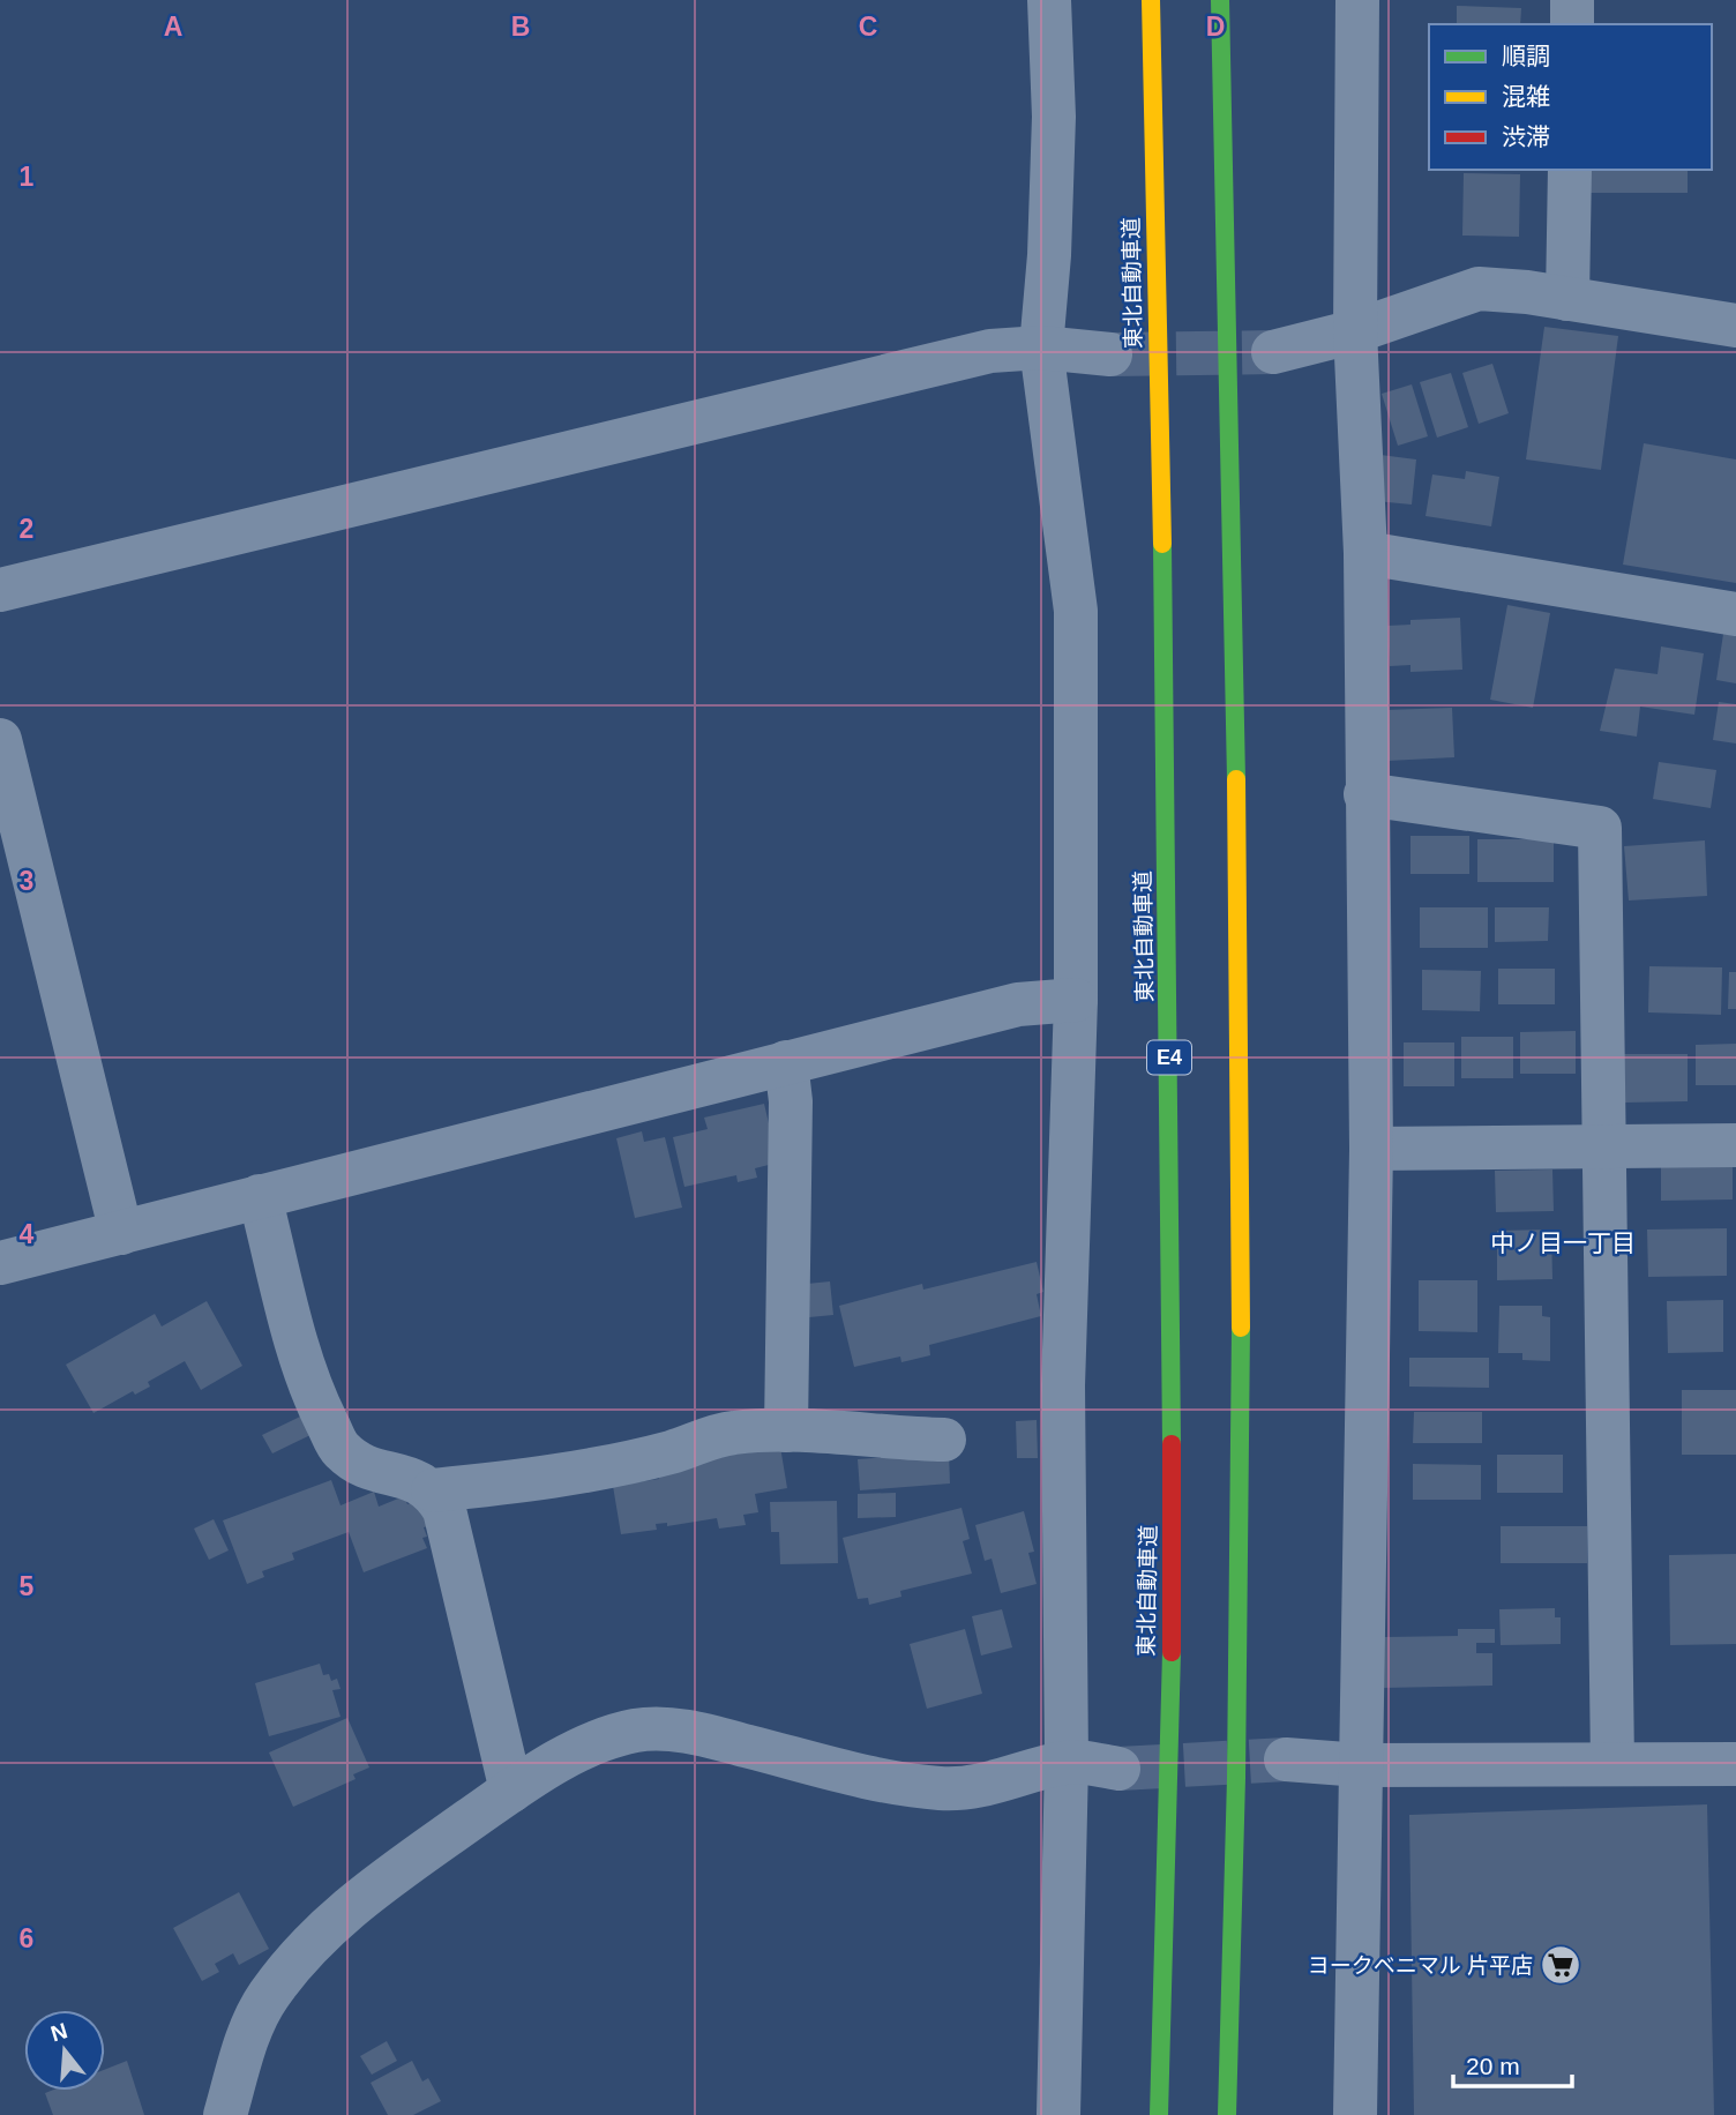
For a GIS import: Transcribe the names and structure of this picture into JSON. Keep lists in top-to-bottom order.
{
  "streets": {
    "highway": ["東北自動車道", "E4"]
  },
  "districts": ["中ノ目一丁目"],
  "places": {
    "supermarket": ["ヨークベニマル 片平店"]
  },
  "legend": ["順調", "混雑", "渋滞"],
  "scale_bar": "20 m",
  "north": "top",
  "grid": {
    "columns": [
      "A",
      "B",
      "C",
      "D"
    ],
    "rows": [
      "1",
      "2",
      "3",
      "4",
      "5",
      "6"
    ]
  }
}
